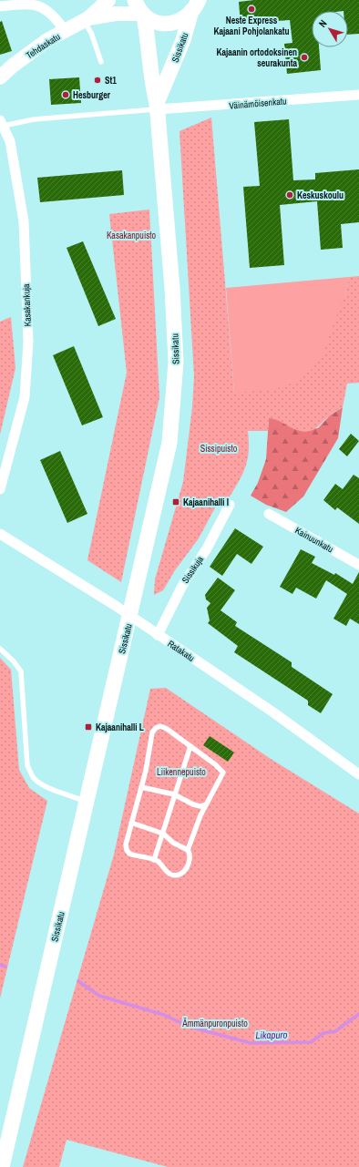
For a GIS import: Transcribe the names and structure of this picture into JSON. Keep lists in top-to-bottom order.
{
  "streets": {
    "main road": ["Sissikatu"],
    "street": [
      "Tehdaskatu",
      "Väinämöisenkatu",
      "Kasakankuja",
      "Kainuunkatu",
      "Sissikuja",
      "Ratakatu"
    ]
  },
  "crossings": [
    ["Tehdaskatu", "Sissikatu"],
    ["Sissikatu", "Väinämöisenkatu"],
    ["Sissikatu", "Ratakatu"],
    ["Sissikuja", "Ratakatu"]
  ],
  "water": ["Likapuro"],
  "parks": [
    "Kasakanpuisto",
    "Sissipuisto",
    "Liikennepuisto",
    "Ämmänpuronpuisto"
  ],
  "places": {
    "other": [
      "Neste Express Kajaani Pohjolankatu",
      "Kajaanin ortodoksinen seurakunta",
      "St1",
      "Hesburger",
      "Keskuskoulu"
    ],
    "transit": ["Kajaanihalli I", "Kajaanihalli L"]
  },
  "north": "top left"
}
